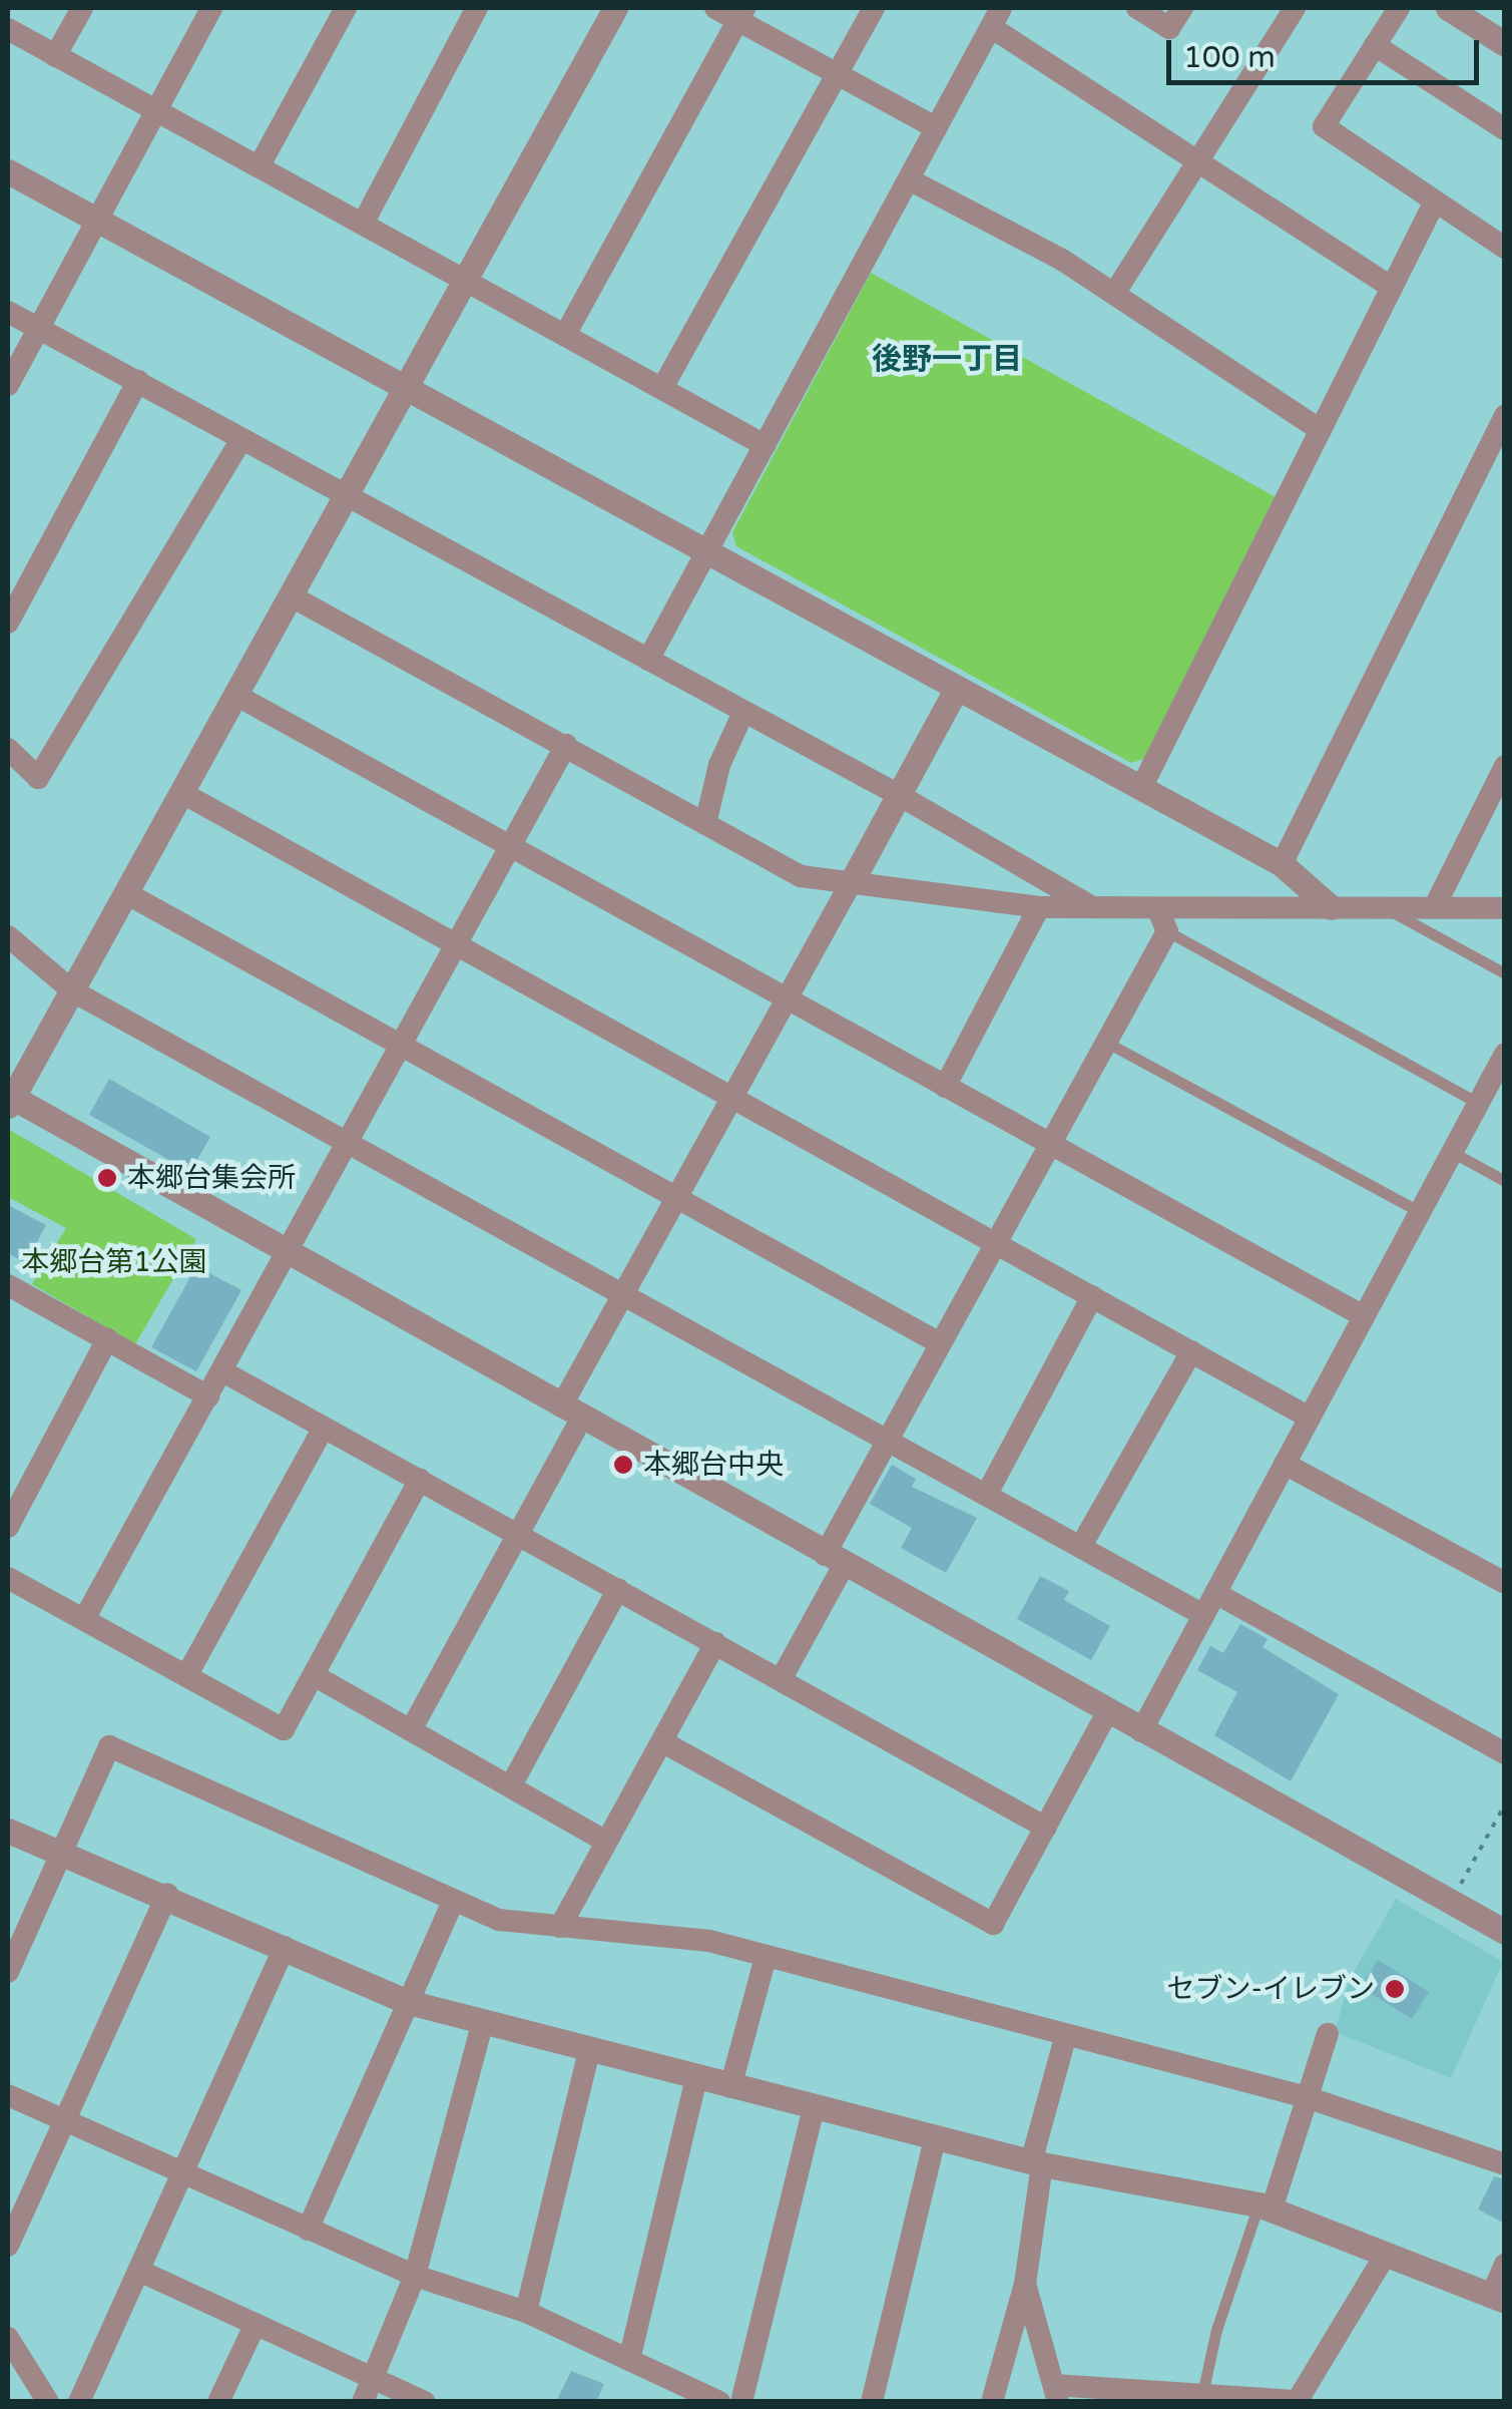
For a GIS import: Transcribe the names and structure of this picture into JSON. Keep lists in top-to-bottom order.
{
  "districts": ["後野一丁目"],
  "parks": ["本郷台第1公園"],
  "places": ["本郷台集会所", "本郷台中央", "セブン-イレブン"],
  "scale_bar": "100 m"
}
